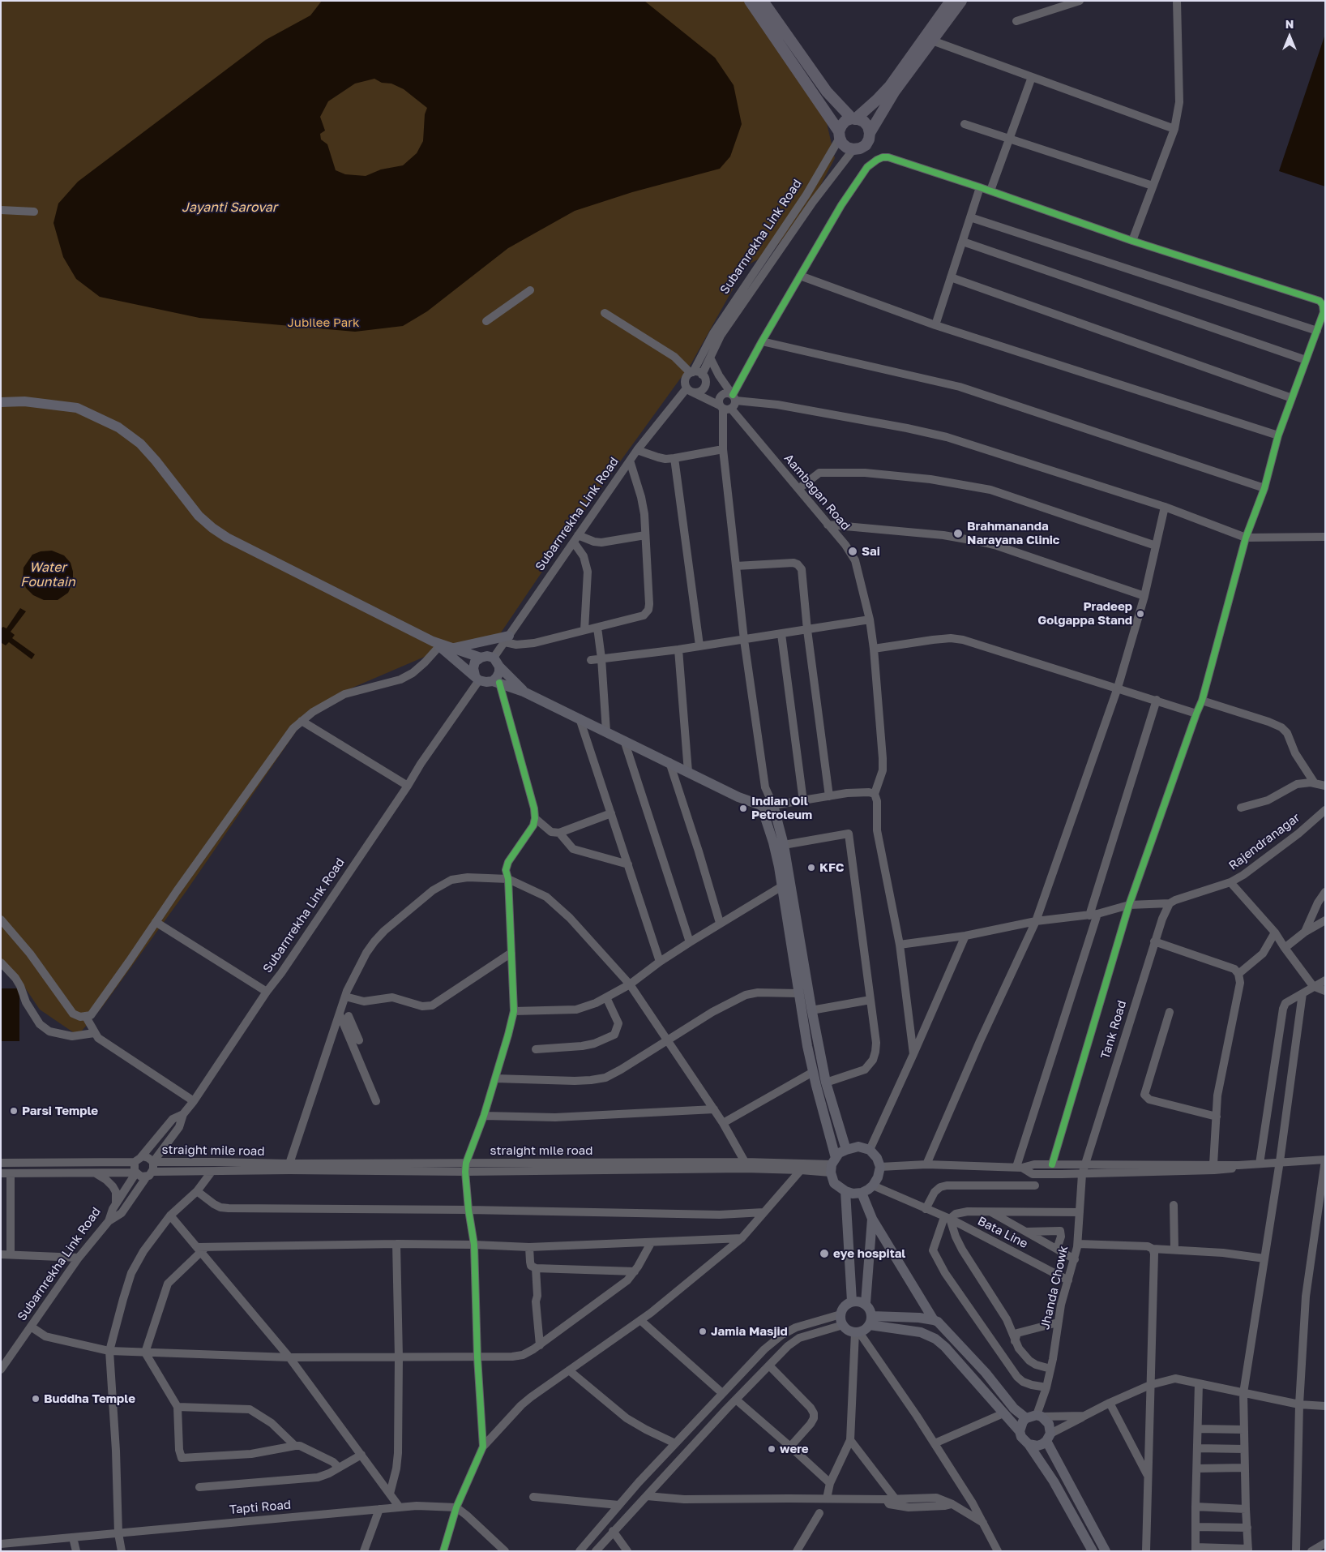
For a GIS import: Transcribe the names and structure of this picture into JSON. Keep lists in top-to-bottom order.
{
  "streets": {
    "street": [
      "Subarnrekha Link Road",
      "Aambagan Road",
      "Rajendranagar",
      "Tank Road",
      "straight mile road",
      "Bata Line",
      "Jhanda Chowk",
      "Tapti Road"
    ]
  },
  "crossings": [
    ["Subarnrekha Link Road", "Aambagan Road"],
    ["Subarnrekha Link Road", "straight mile road"],
    ["Rajendranagar", "Tank Road"],
    ["Tank Road", "Jhanda Chowk"],
    ["straight mile road", "Bata Line"],
    ["Bata Line", "Jhanda Chowk"]
  ],
  "water": ["Jayanti Sarovar", "Water Fountain"],
  "parks": ["Jubilee Park"],
  "places": [
    "Brahmananda Narayana Clinic",
    "Sai",
    "Pradeep Golgappa Stand",
    "Indian Oil Petroleum",
    "KFC",
    "Parsi Temple",
    "eye hospital",
    "Jamia Masjid",
    "Buddha Temple",
    "were"
  ],
  "north": "top"
}
